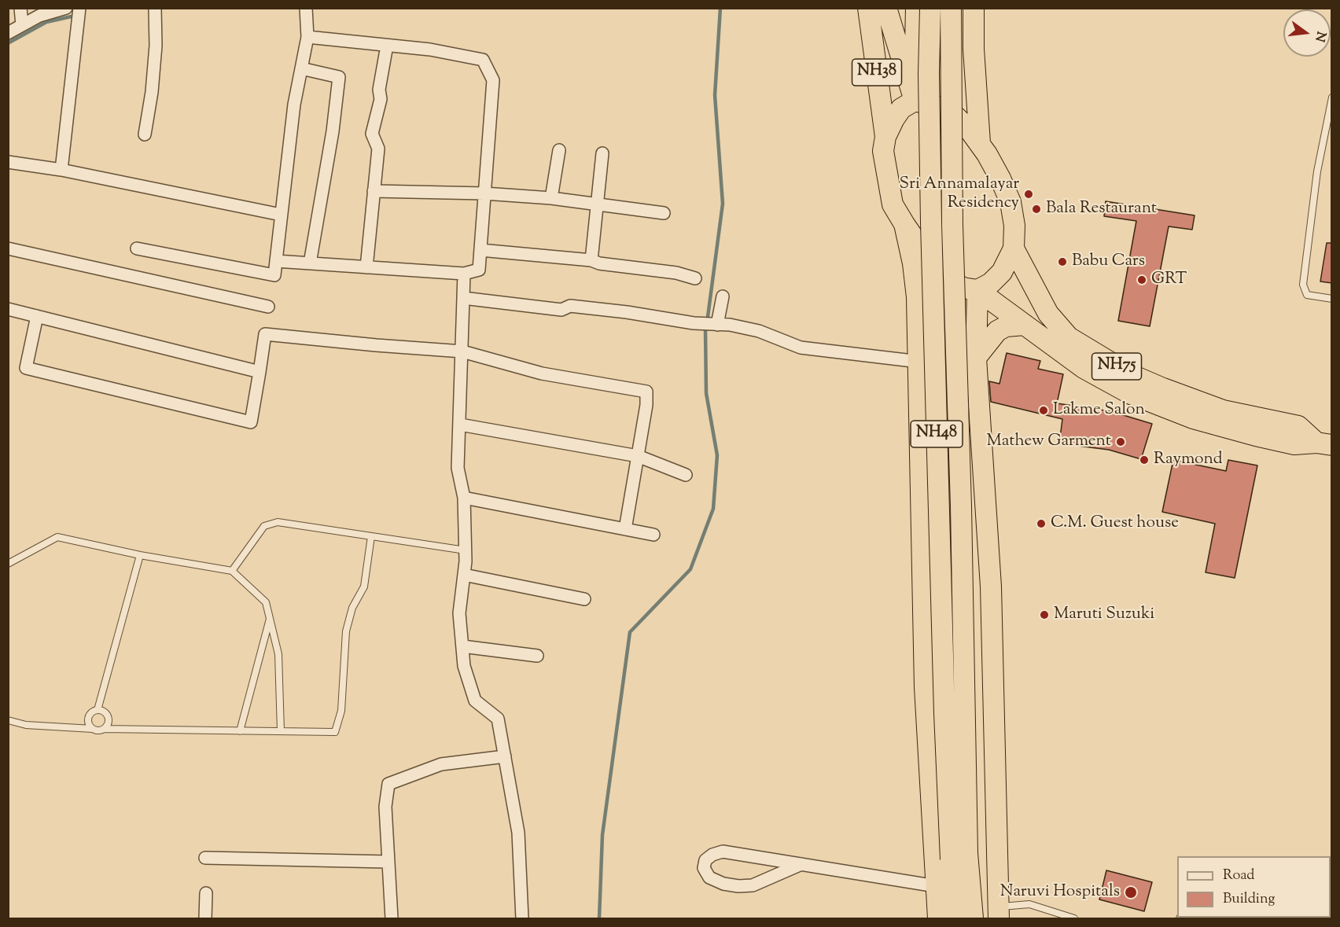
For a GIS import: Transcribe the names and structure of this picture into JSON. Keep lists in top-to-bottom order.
{
  "streets": {
    "highway": ["NH38", "NH75", "NH48"]
  },
  "crossings": [
    ["NH38", "NH75"]
  ],
  "places": [
    "Sri Annamalayar Residency",
    "Bala Restaurant",
    "Babu Cars",
    "GRT",
    "Lakme Salon",
    "Mathew Garment",
    "Raymond",
    "C.M. Guest house",
    "Maruti Suzuki",
    "Naruvi Hospitals"
  ],
  "legend": ["Road", "Building"],
  "north": "right"
}
